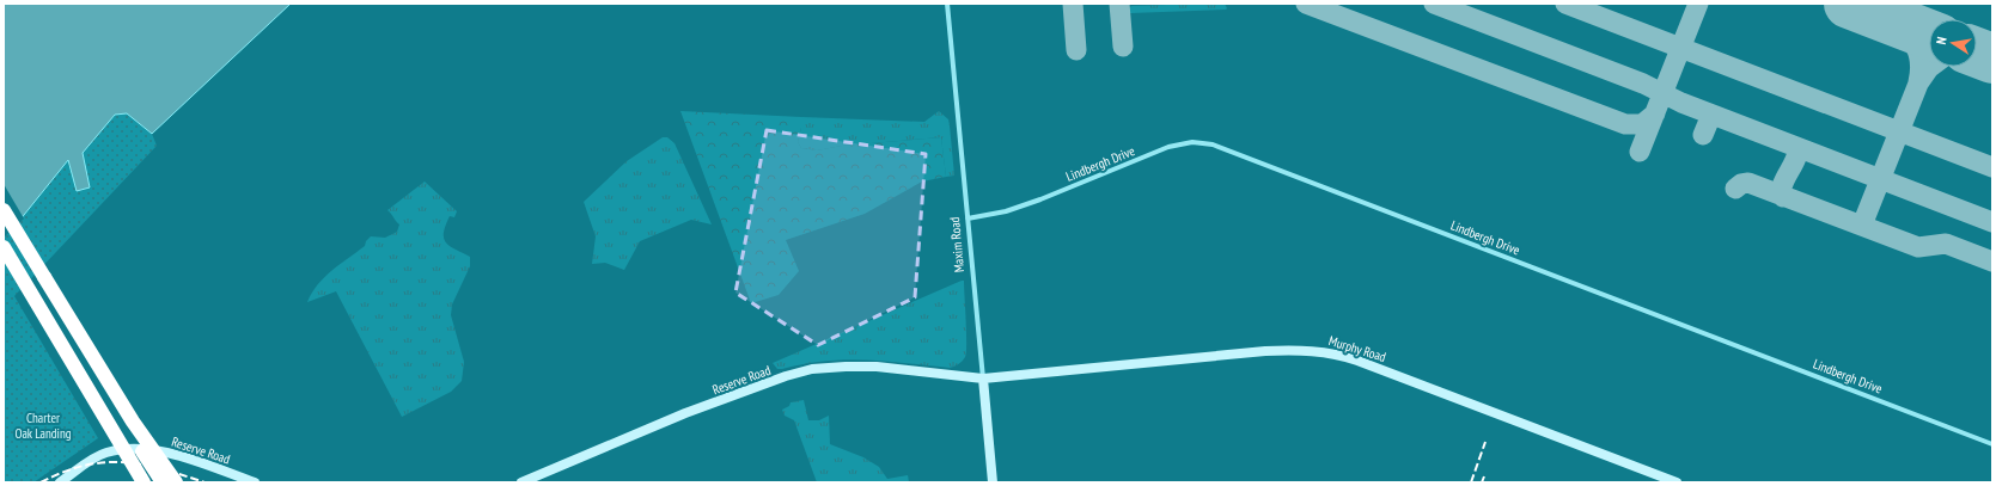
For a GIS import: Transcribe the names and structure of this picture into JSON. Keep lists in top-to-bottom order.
{
  "streets": {
    "street": [
      "Lindbergh Drive",
      "Maxim Road",
      "Murphy Road",
      "Reserve Road"
    ]
  },
  "crossings": [
    ["Lindbergh Drive", "Maxim Road"],
    ["Maxim Road", "Murphy Road"],
    ["Maxim Road", "Reserve Road"],
    ["Murphy Road", "Reserve Road"]
  ],
  "parks": ["Charter Oak Landing"],
  "north": "left"
}
